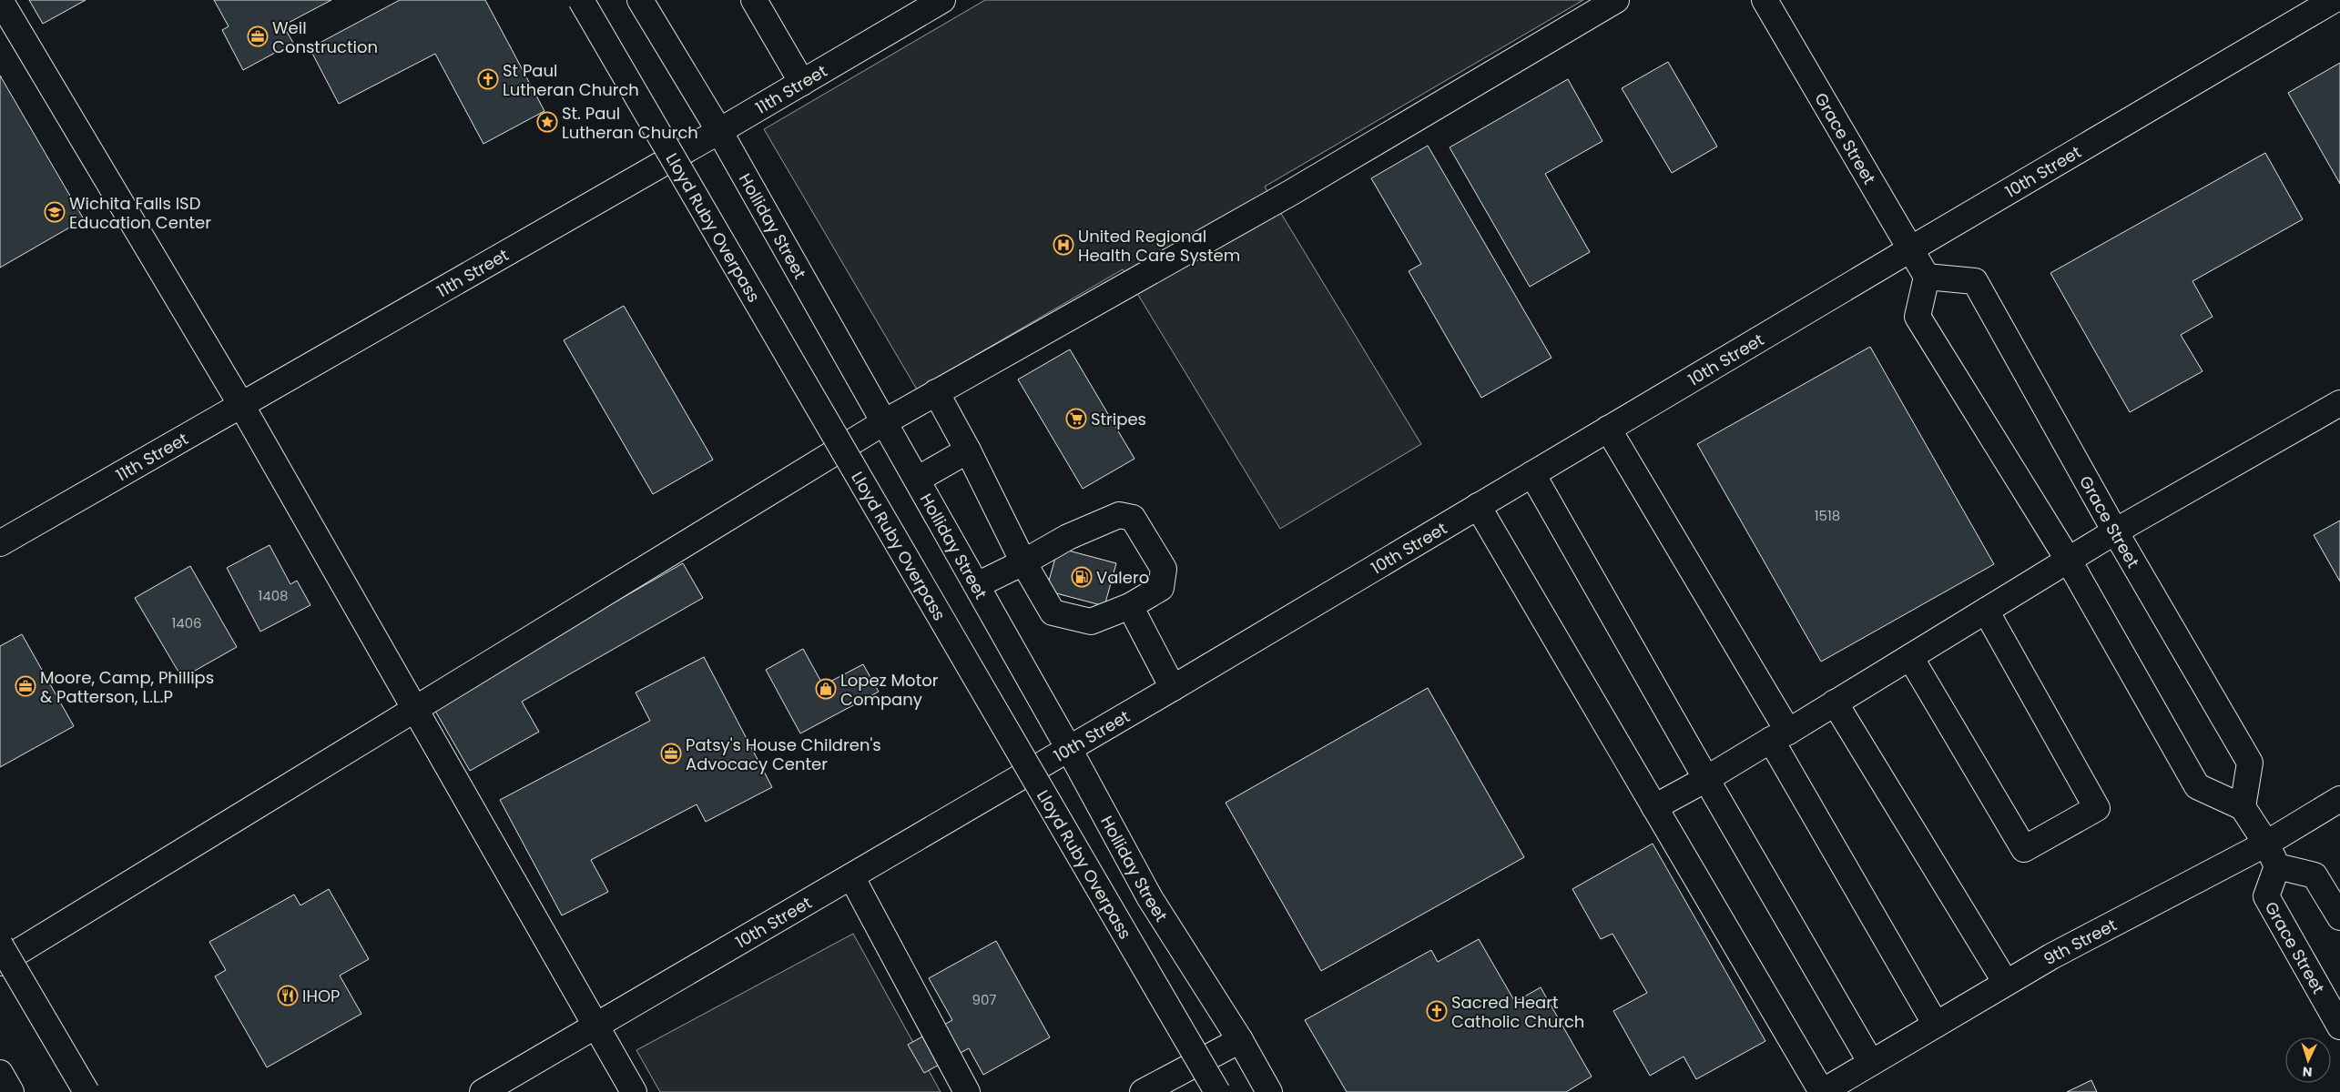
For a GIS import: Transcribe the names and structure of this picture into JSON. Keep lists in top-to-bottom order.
{
  "streets": {
    "main road": [
      "11th Street",
      "Grace Street",
      "10th Street",
      "Holliday Street",
      "Lloyd Ruby Overpass",
      "9th Street"
    ]
  },
  "crossings": [
    ["11th Street", "Holliday Street"],
    ["Grace Street", "10th Street"],
    ["10th Street", "Holliday Street"]
  ],
  "places": {
    "office": ["Weil Construction", "Moore, Camp, Phillips & Patterson, L.L.P", "Patsy's House Children's Advocacy Center"],
    "church": ["St Paul Lutheran Church", "Sacred Heart Catholic Church"],
    "place": ["St. Paul Lutheran Church"],
    "school or university": ["Wichita Falls ISD Education Center"],
    "hospital": ["United Regional Health Care System"],
    "supermarket": ["Stripes"],
    "fuel station": ["Valero"],
    "shop": ["Lopez Motor Company"],
    "restaurant": ["IHOP"]
  },
  "house_numbers": [
    "1518",
    "1408",
    "1406",
    "907"
  ],
  "north": "bottom"
}
